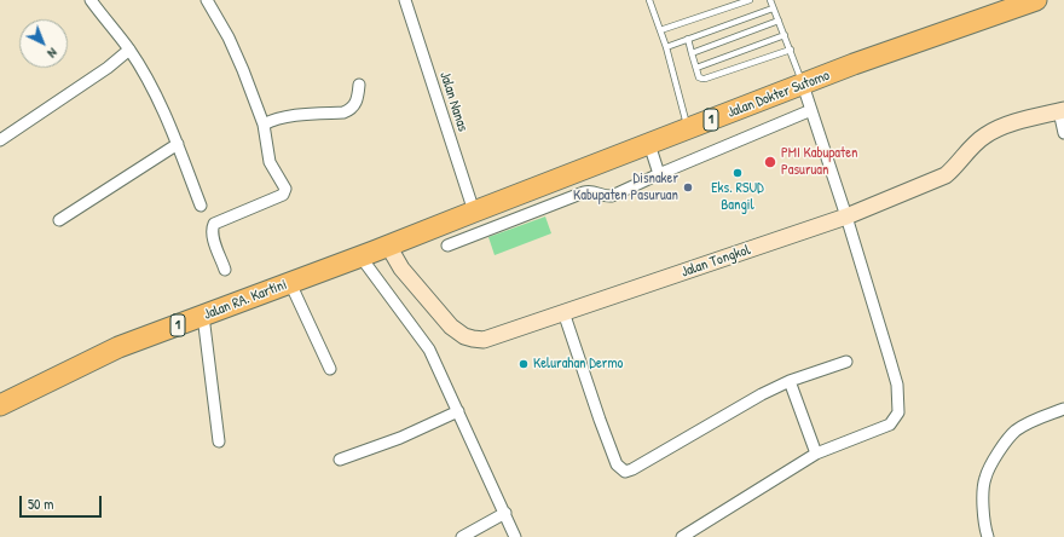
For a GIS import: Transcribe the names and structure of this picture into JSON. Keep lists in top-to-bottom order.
{
  "streets": {
    "highway": ["Jalan Dokter Sutomo", "1", "Jalan RA. Kartini"],
    "street": ["Jalan Nanas", "Jalan Tongkol"]
  },
  "crossings": [
    ["Jalan Dokter Sutomo", "Jalan Nanas"],
    ["Jalan Dokter Sutomo", "Jalan Tongkol"],
    ["Jalan Dokter Sutomo", "Jalan RA. Kartini"],
    ["Jalan Tongkol", "Jalan RA. Kartini"]
  ],
  "places": [
    "PMI Kabupaten Pasuruan",
    "Eks. RSUD Bangil",
    "Disnaker Kabupaten Pasuruan",
    "Kelurahan Dermo"
  ],
  "scale_bar": "50 m",
  "north": "bottom right"
}
